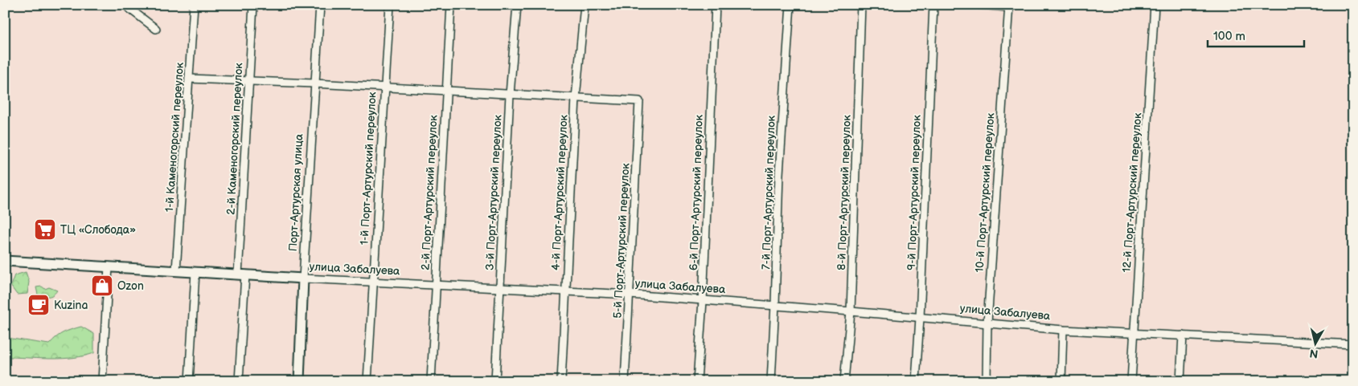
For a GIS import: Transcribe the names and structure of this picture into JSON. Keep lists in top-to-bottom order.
{
  "streets": {
    "street": [
      "1-й Каменогорский переулок",
      "2-й Каменогорский переулок",
      "1-й Порт-Артурский переулок",
      "Порт-Артурская улица",
      "2-й Порт-Артурский переулок",
      "3-й Порт-Артурский переулок",
      "4-й Порт-Артурский переулок",
      "6-й Порт-Артурский переулок",
      "7-й Порт-Артурский переулок",
      "8-й Порт-Артурский переулок",
      "9-й Порт-Артурский переулок",
      "10-й Порт-Артурский переулок",
      "12-й Порт-Артурский переулок",
      "5-й Порт-Артурский переулок",
      "улица Забалуева"
    ]
  },
  "crossings": [
    ["1-й Каменогорский переулок", "улица Забалуева"],
    ["2-й Каменогорский переулок", "улица Забалуева"],
    ["1-й Порт-Артурский переулок", "улица Забалуева"],
    ["Порт-Артурская улица", "улица Забалуева"],
    ["2-й Порт-Артурский переулок", "улица Забалуева"],
    ["3-й Порт-Артурский переулок", "улица Забалуева"],
    ["4-й Порт-Артурский переулок", "5-й Порт-Артурский переулок"],
    ["4-й Порт-Артурский переулок", "улица Забалуева"],
    ["6-й Порт-Артурский переулок", "улица Забалуева"],
    ["7-й Порт-Артурский переулок", "улица Забалуева"],
    ["8-й Порт-Артурский переулок", "улица Забалуева"],
    ["9-й Порт-Артурский переулок", "улица Забалуева"],
    ["10-й Порт-Артурский переулок", "улица Забалуева"],
    ["12-й Порт-Артурский переулок", "улица Забалуева"],
    ["5-й Порт-Артурский переулок", "улица Забалуева"]
  ],
  "places": {
    "supermarket": ["ТЦ «Слобода»"],
    "shop": ["Ozon"],
    "cafe": ["Kuzina"]
  },
  "scale_bar": "100 m",
  "north": "bottom"
}
